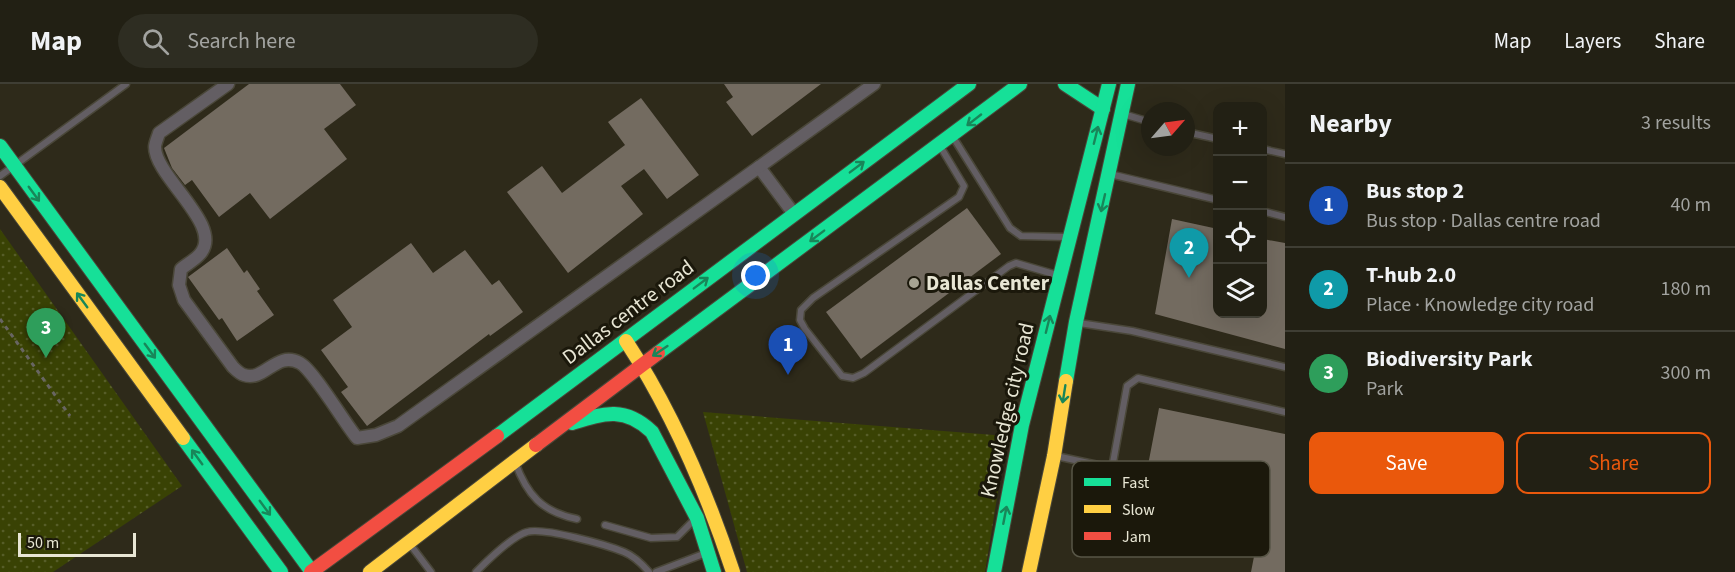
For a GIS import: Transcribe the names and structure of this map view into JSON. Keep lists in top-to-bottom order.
{
  "streets": {
    "street": ["Dallas centre road", "Knowledge city road"]
  },
  "places": ["Dallas Center"],
  "legend": ["Fast", "Slow", "Jam"],
  "scale_bar": "50 m",
  "north": "top right",
  "page": {
    "header": "Map",
    "search": "Search here",
    "nav": ["Map", "Layers", "Share"],
    "heading": ["Nearby", "3 results"],
    "map_buttons": ["+", "−"],
    "list": [
      {
        "mark": "1",
        "name": "Bus stop 2",
        "note": "Bus stop · Dallas centre road",
        "value": "40 m"
      },
      {
        "mark": "2",
        "name": "T-hub 2.0",
        "note": "Place · Knowledge city road",
        "value": "180 m"
      },
      {
        "mark": "3",
        "name": "Biodiversity Park",
        "note": "Park",
        "value": "300 m"
      }
    ],
    "pins": ["2", "3", "1"],
    "buttons": ["Save", "Share"],
    "scale": "50 m"
  }
}
